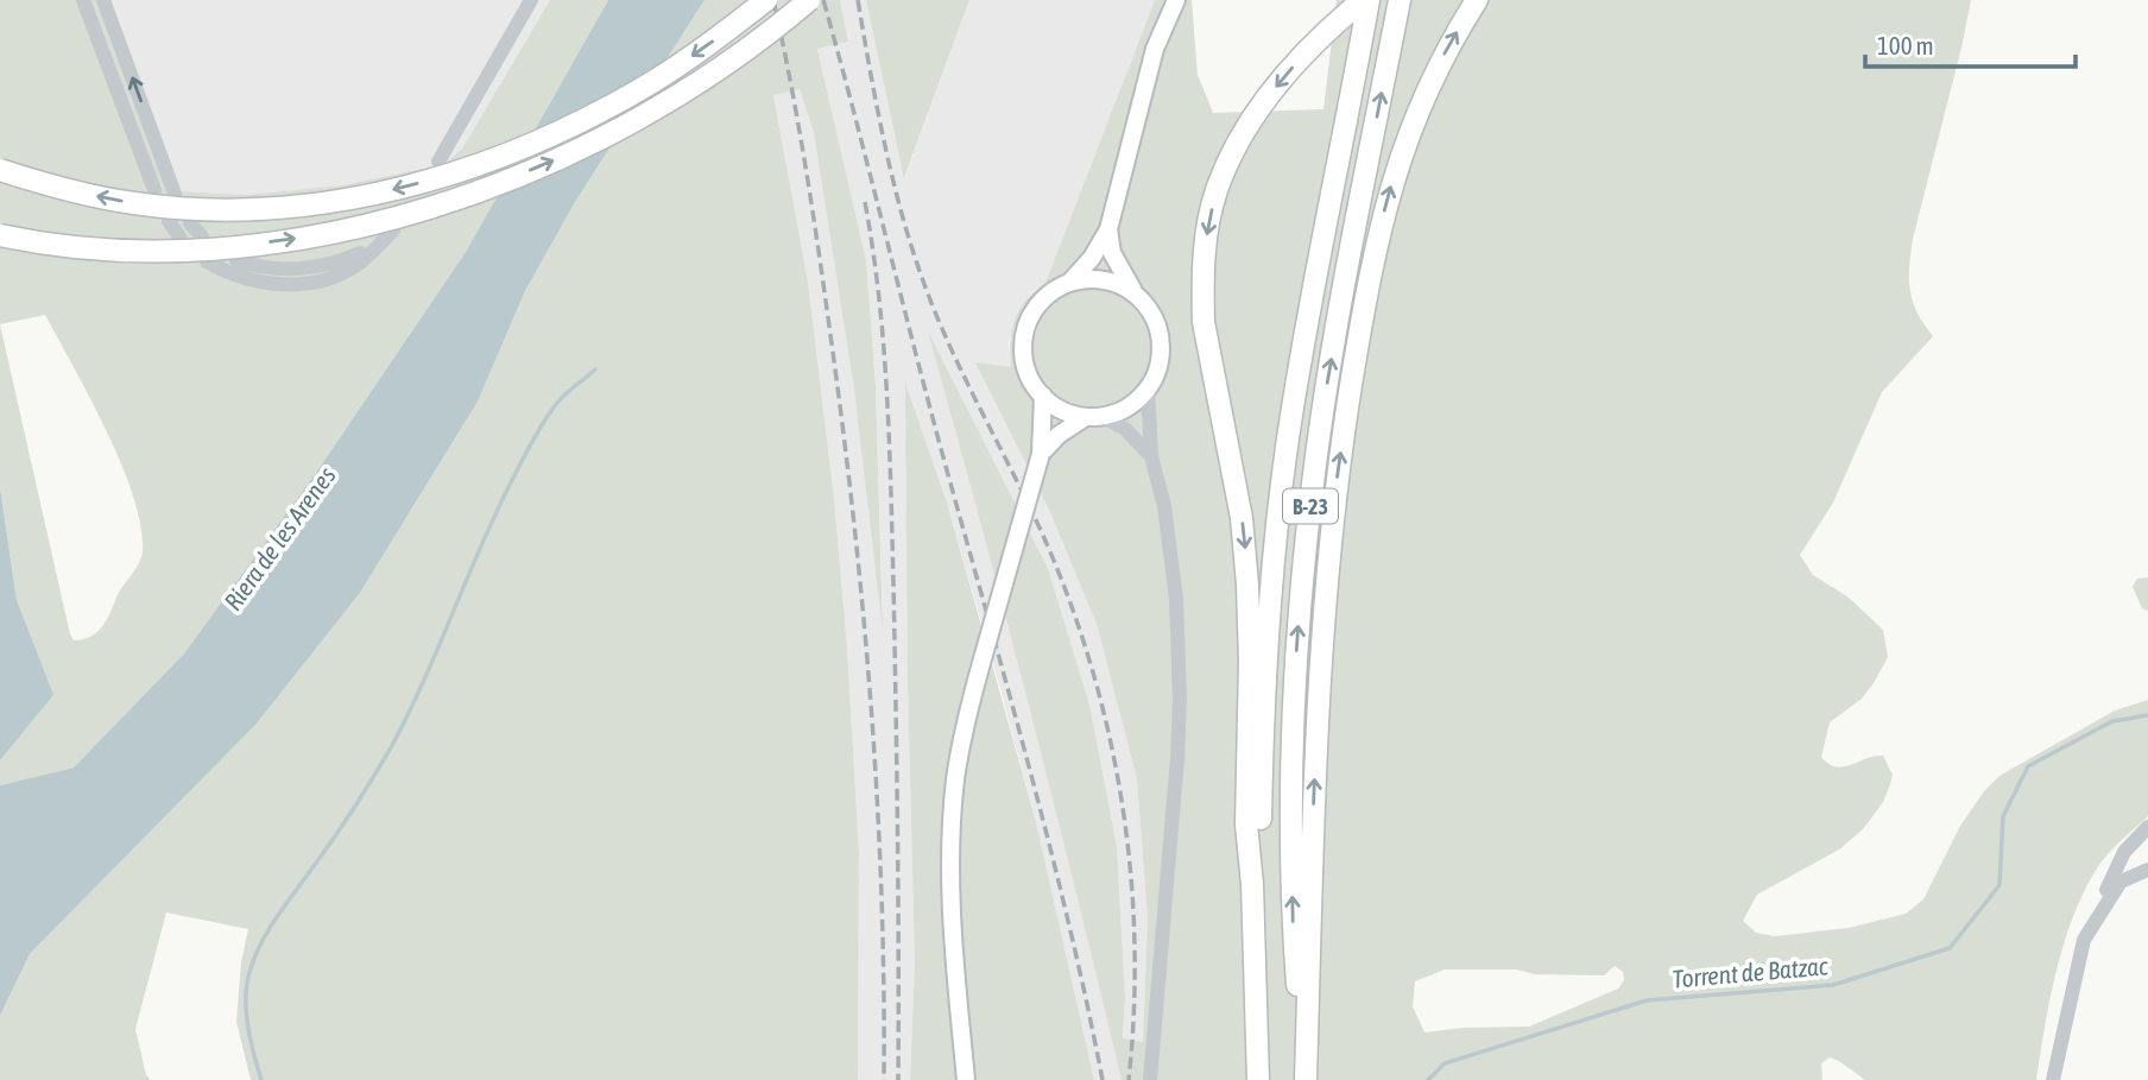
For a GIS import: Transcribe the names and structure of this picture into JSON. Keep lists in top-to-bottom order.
{
  "streets": {
    "highway": ["B-23"]
  },
  "water": ["Riera de les Arenes", "Torrent de Batzac"],
  "scale_bar": "100 m"
}
